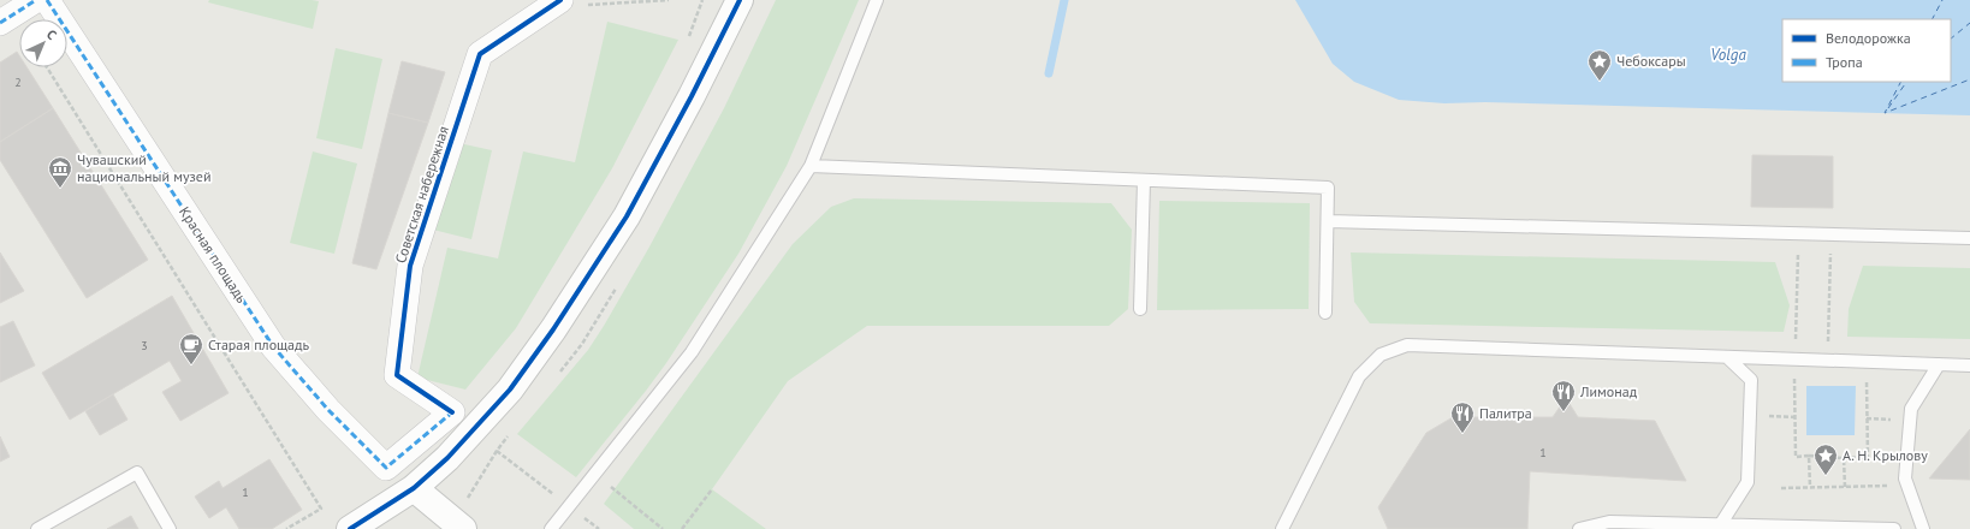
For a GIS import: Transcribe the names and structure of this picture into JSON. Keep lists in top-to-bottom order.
{
  "streets": {
    "street": ["Советская набережная", "Красная площадь"]
  },
  "crossings": [
    ["Советская набережная", "Красная площадь"]
  ],
  "water": ["Volga"],
  "places": {
    "place": ["Чебоксары", "А. Н. Крылову"],
    "museum": ["Чувашский национальный музей"],
    "cafe": ["Старая площадь"],
    "restaurant": ["Лимонад", "Палитра"]
  },
  "house_numbers": [
    "2",
    "3",
    "1",
    "1"
  ],
  "legend": ["Велодорожка", "Тропа"],
  "north": "top right"
}
